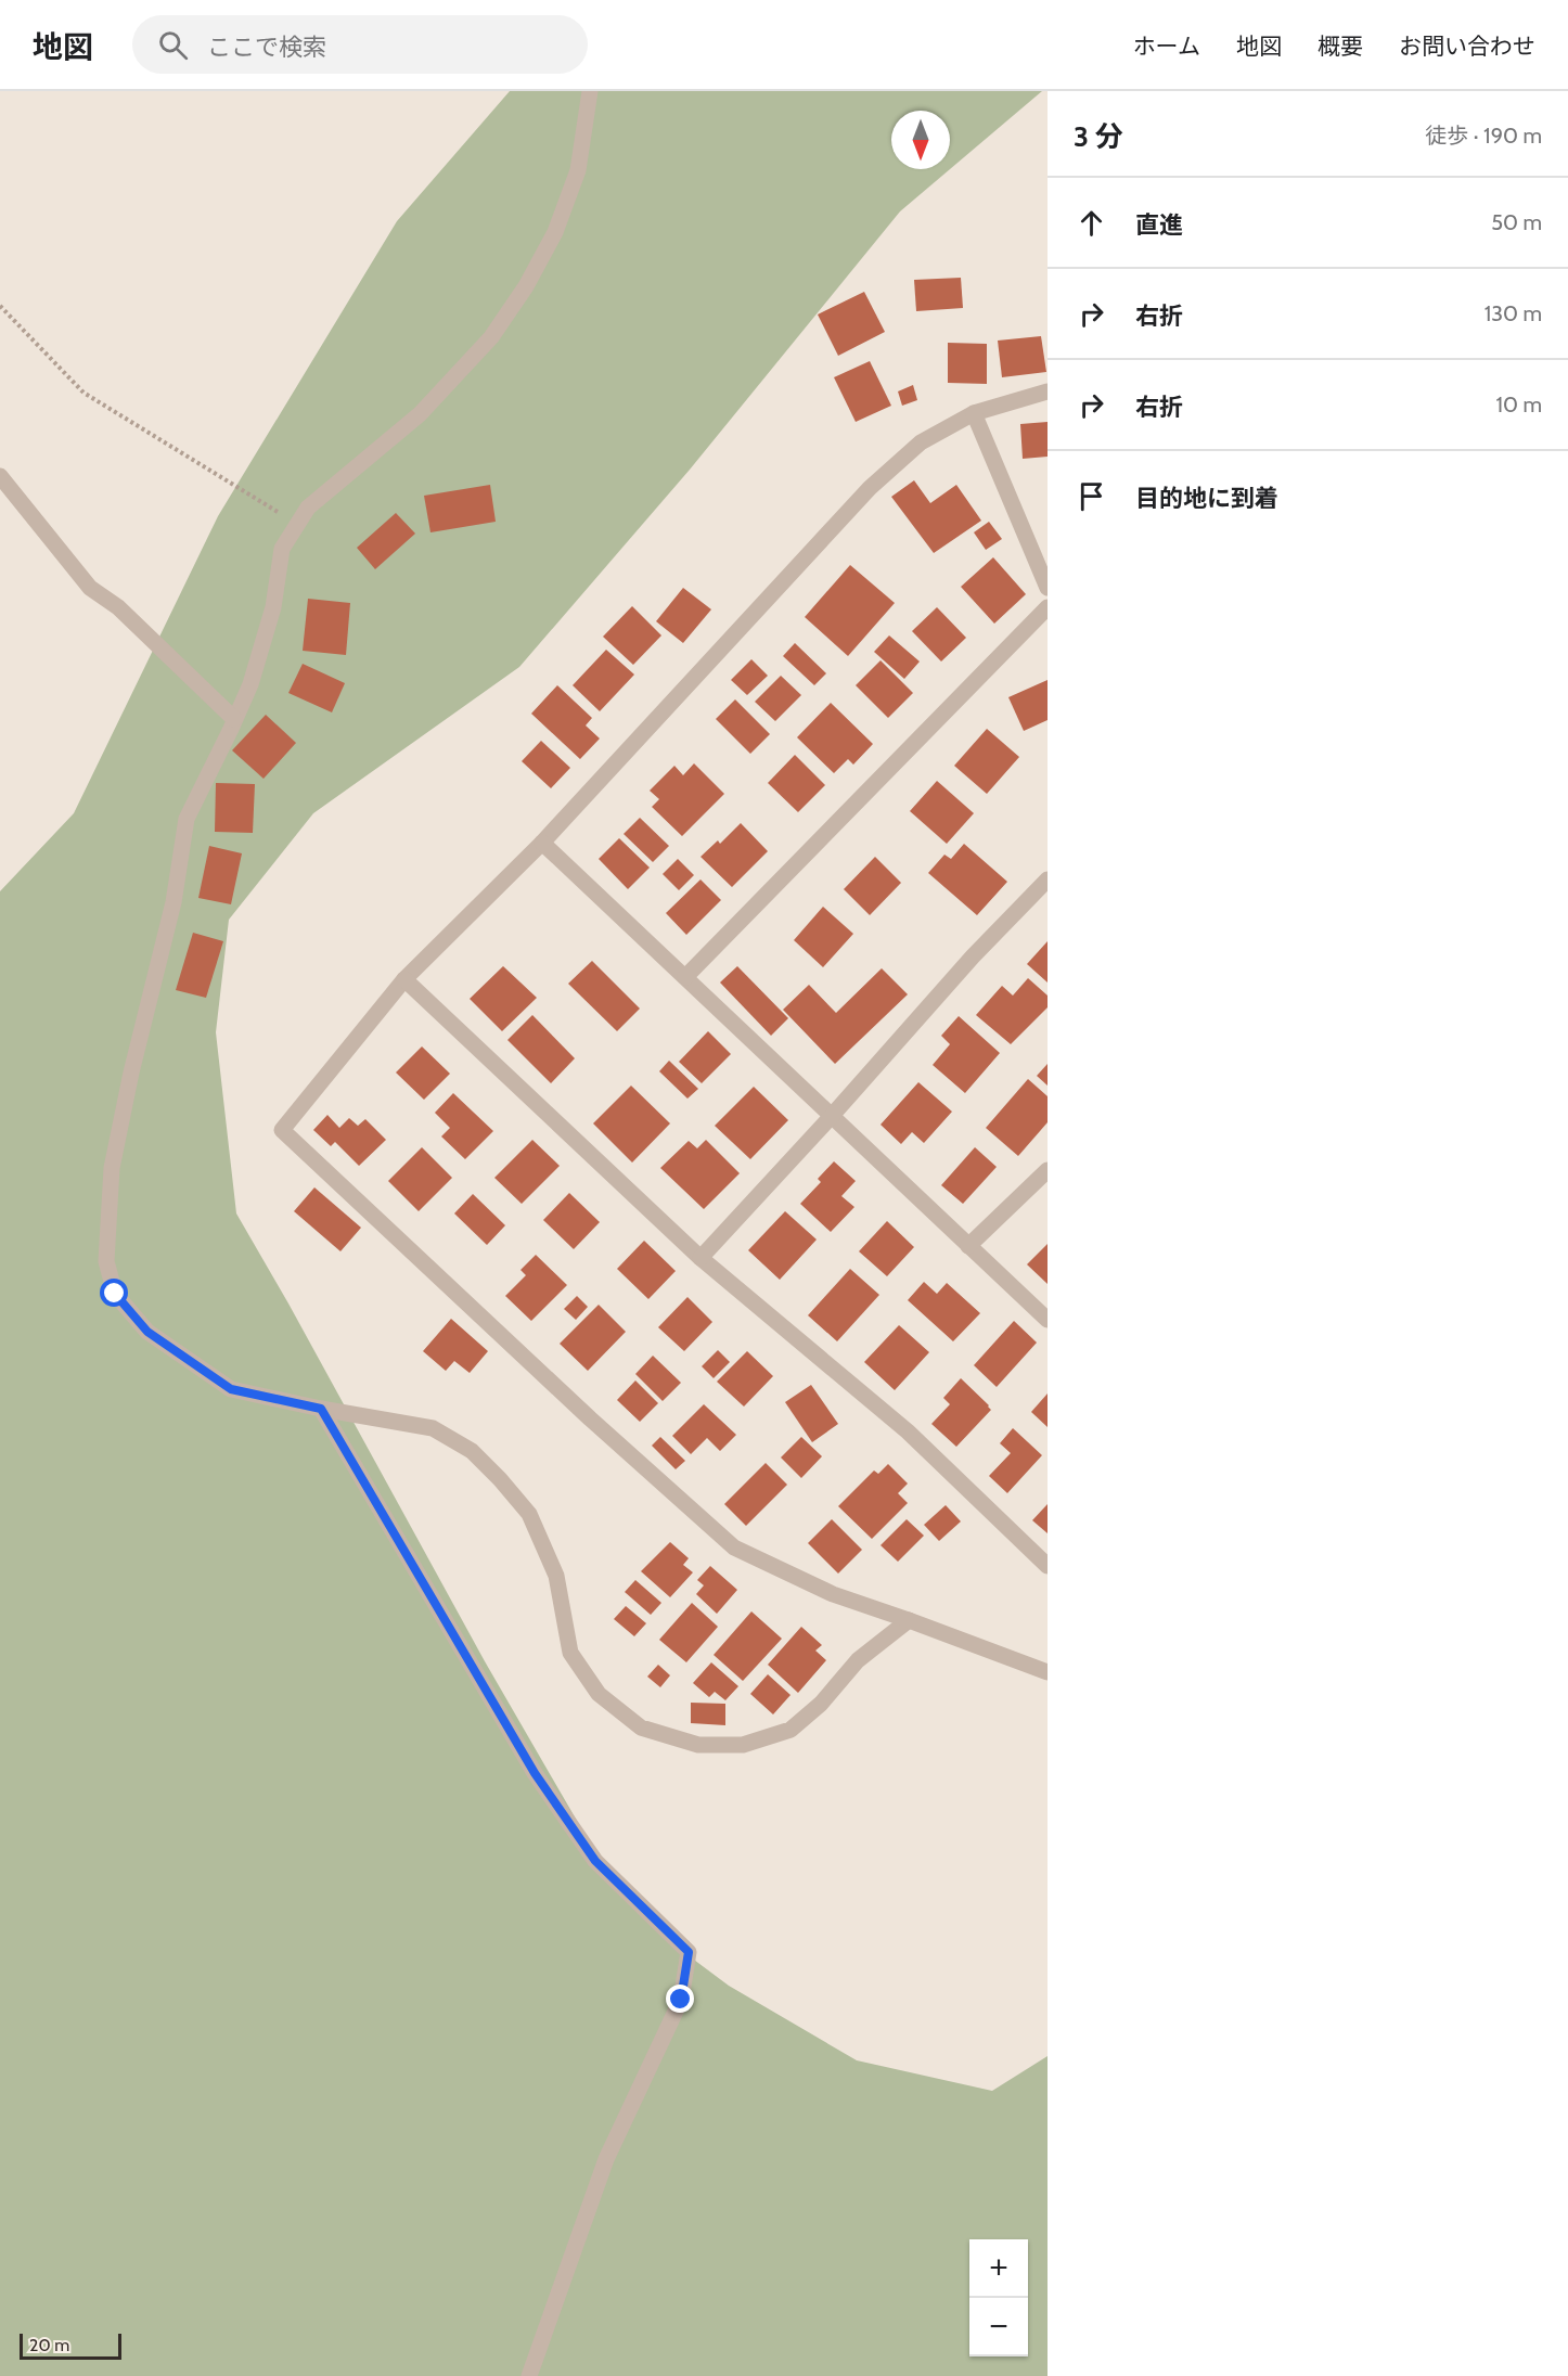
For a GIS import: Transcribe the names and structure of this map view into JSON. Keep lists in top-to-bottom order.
{
  "scale_bar": "20 m",
  "north": "bottom",
  "page": {
    "header": "地図",
    "search": "ここで検索",
    "nav": [
      "ホーム",
      "地図",
      "概要",
      "お問い合わせ"
    ],
    "heading": ["3 分", "徒歩 · 190 m"],
    "list": [
      ["直進", "50 m"],
      ["右折", "130 m"],
      ["右折", "10 m"],
      "目的地に到着"
    ],
    "map_buttons": ["+", "−"],
    "scale": "20 m"
  }
}
